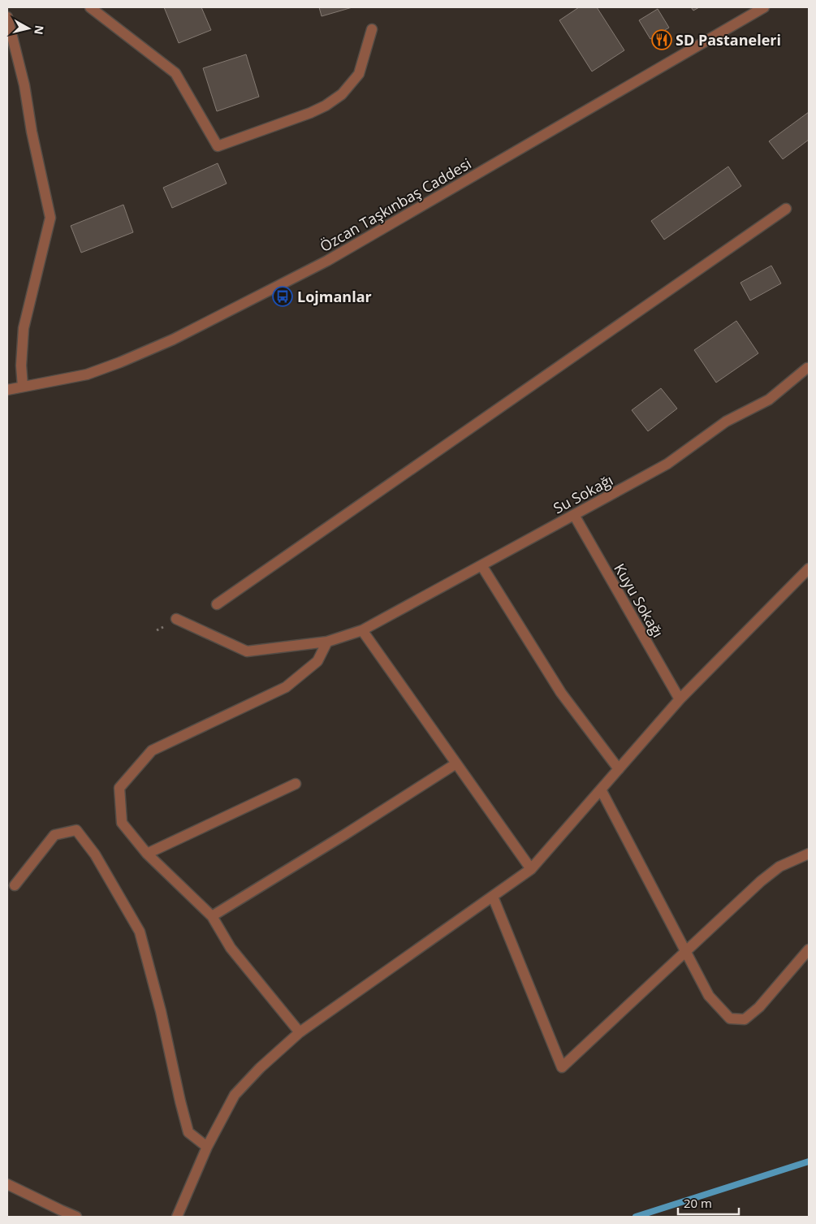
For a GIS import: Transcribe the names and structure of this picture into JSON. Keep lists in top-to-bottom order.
{
  "streets": {
    "street": ["Özcan Taşkınbaş Caddesi", "Su Sokağı", "Kuyu Sokağı"]
  },
  "crossings": [
    ["Su Sokağı", "Kuyu Sokağı"]
  ],
  "places": {
    "restaurant": ["SD Pastaneleri"],
    "bus stop": ["Lojmanlar"]
  },
  "scale_bar": "20 m",
  "north": "right"
}
